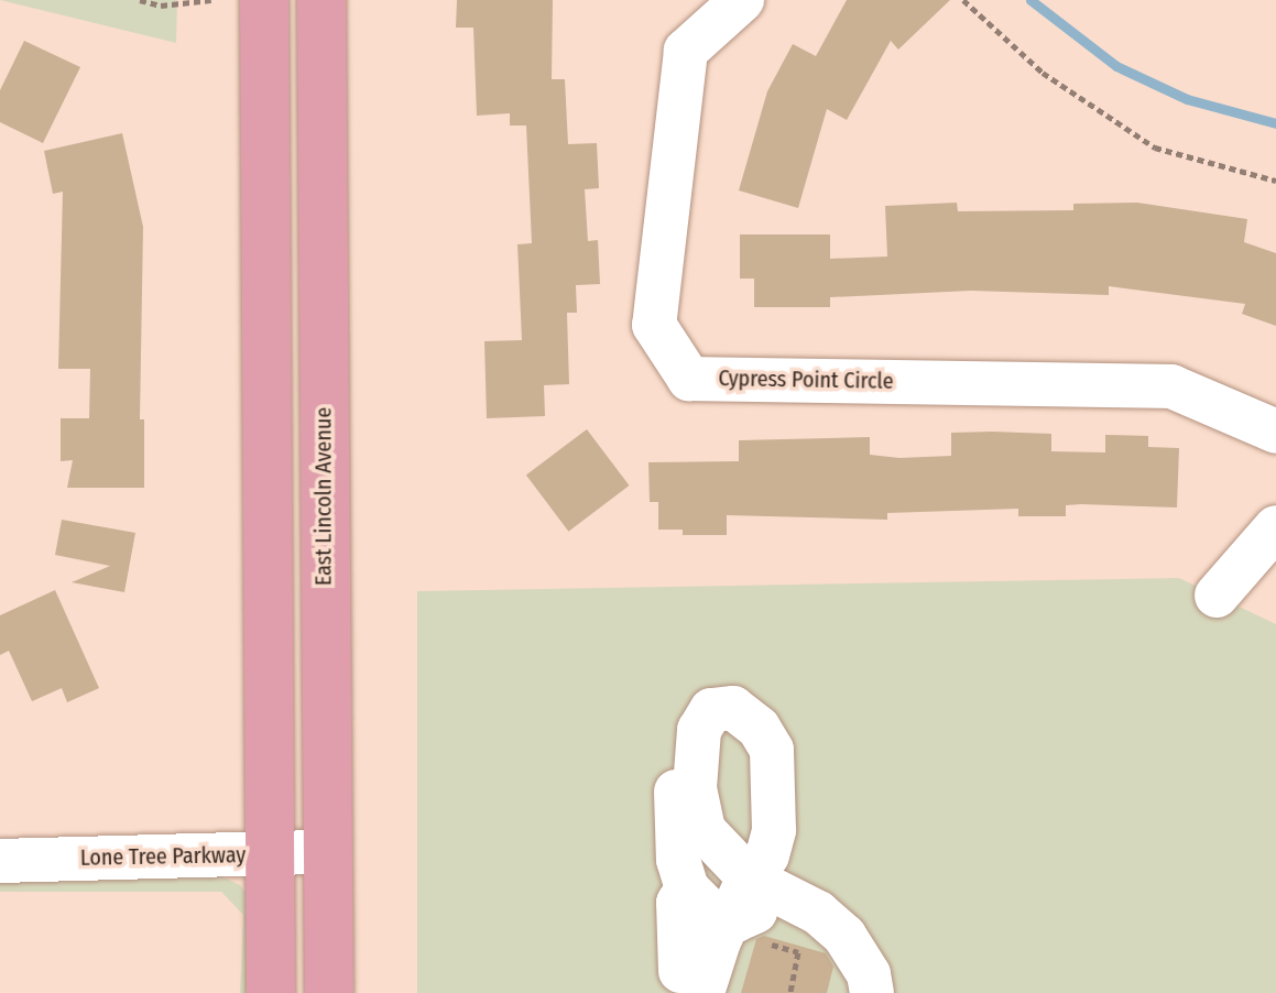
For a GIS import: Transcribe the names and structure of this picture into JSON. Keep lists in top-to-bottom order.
{
  "streets": {
    "main road": ["East Lincoln Avenue"],
    "street": ["Cypress Point Circle", "Lone Tree Parkway"]
  },
  "crossings": [
    ["East Lincoln Avenue", "Lone Tree Parkway"]
  ]
}
